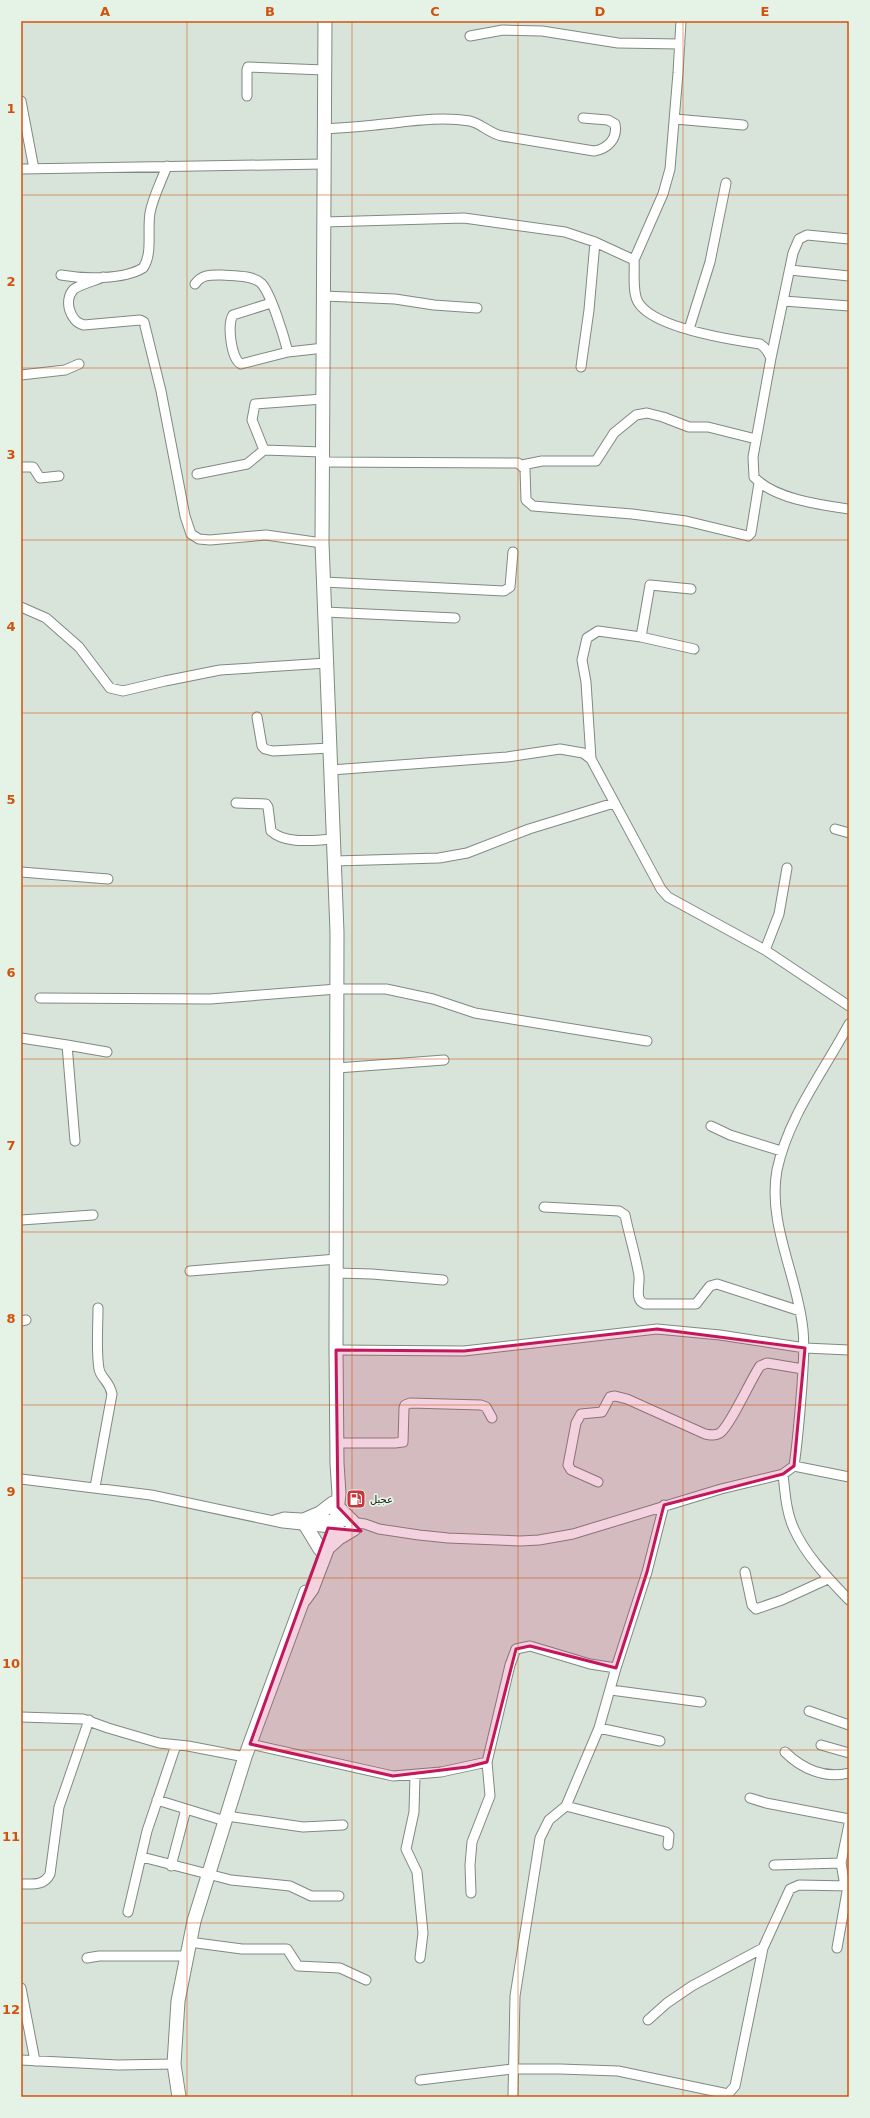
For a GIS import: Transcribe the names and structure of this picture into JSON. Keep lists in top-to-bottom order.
{
  "places": {
    "fuel station": ["عجيل"]
  },
  "grid": {
    "columns": [
      "A",
      "B",
      "C",
      "D",
      "E"
    ],
    "rows": [
      "1",
      "2",
      "3",
      "4",
      "5",
      "6",
      "7",
      "8",
      "9",
      "10",
      "11",
      "12"
    ]
  }
}
